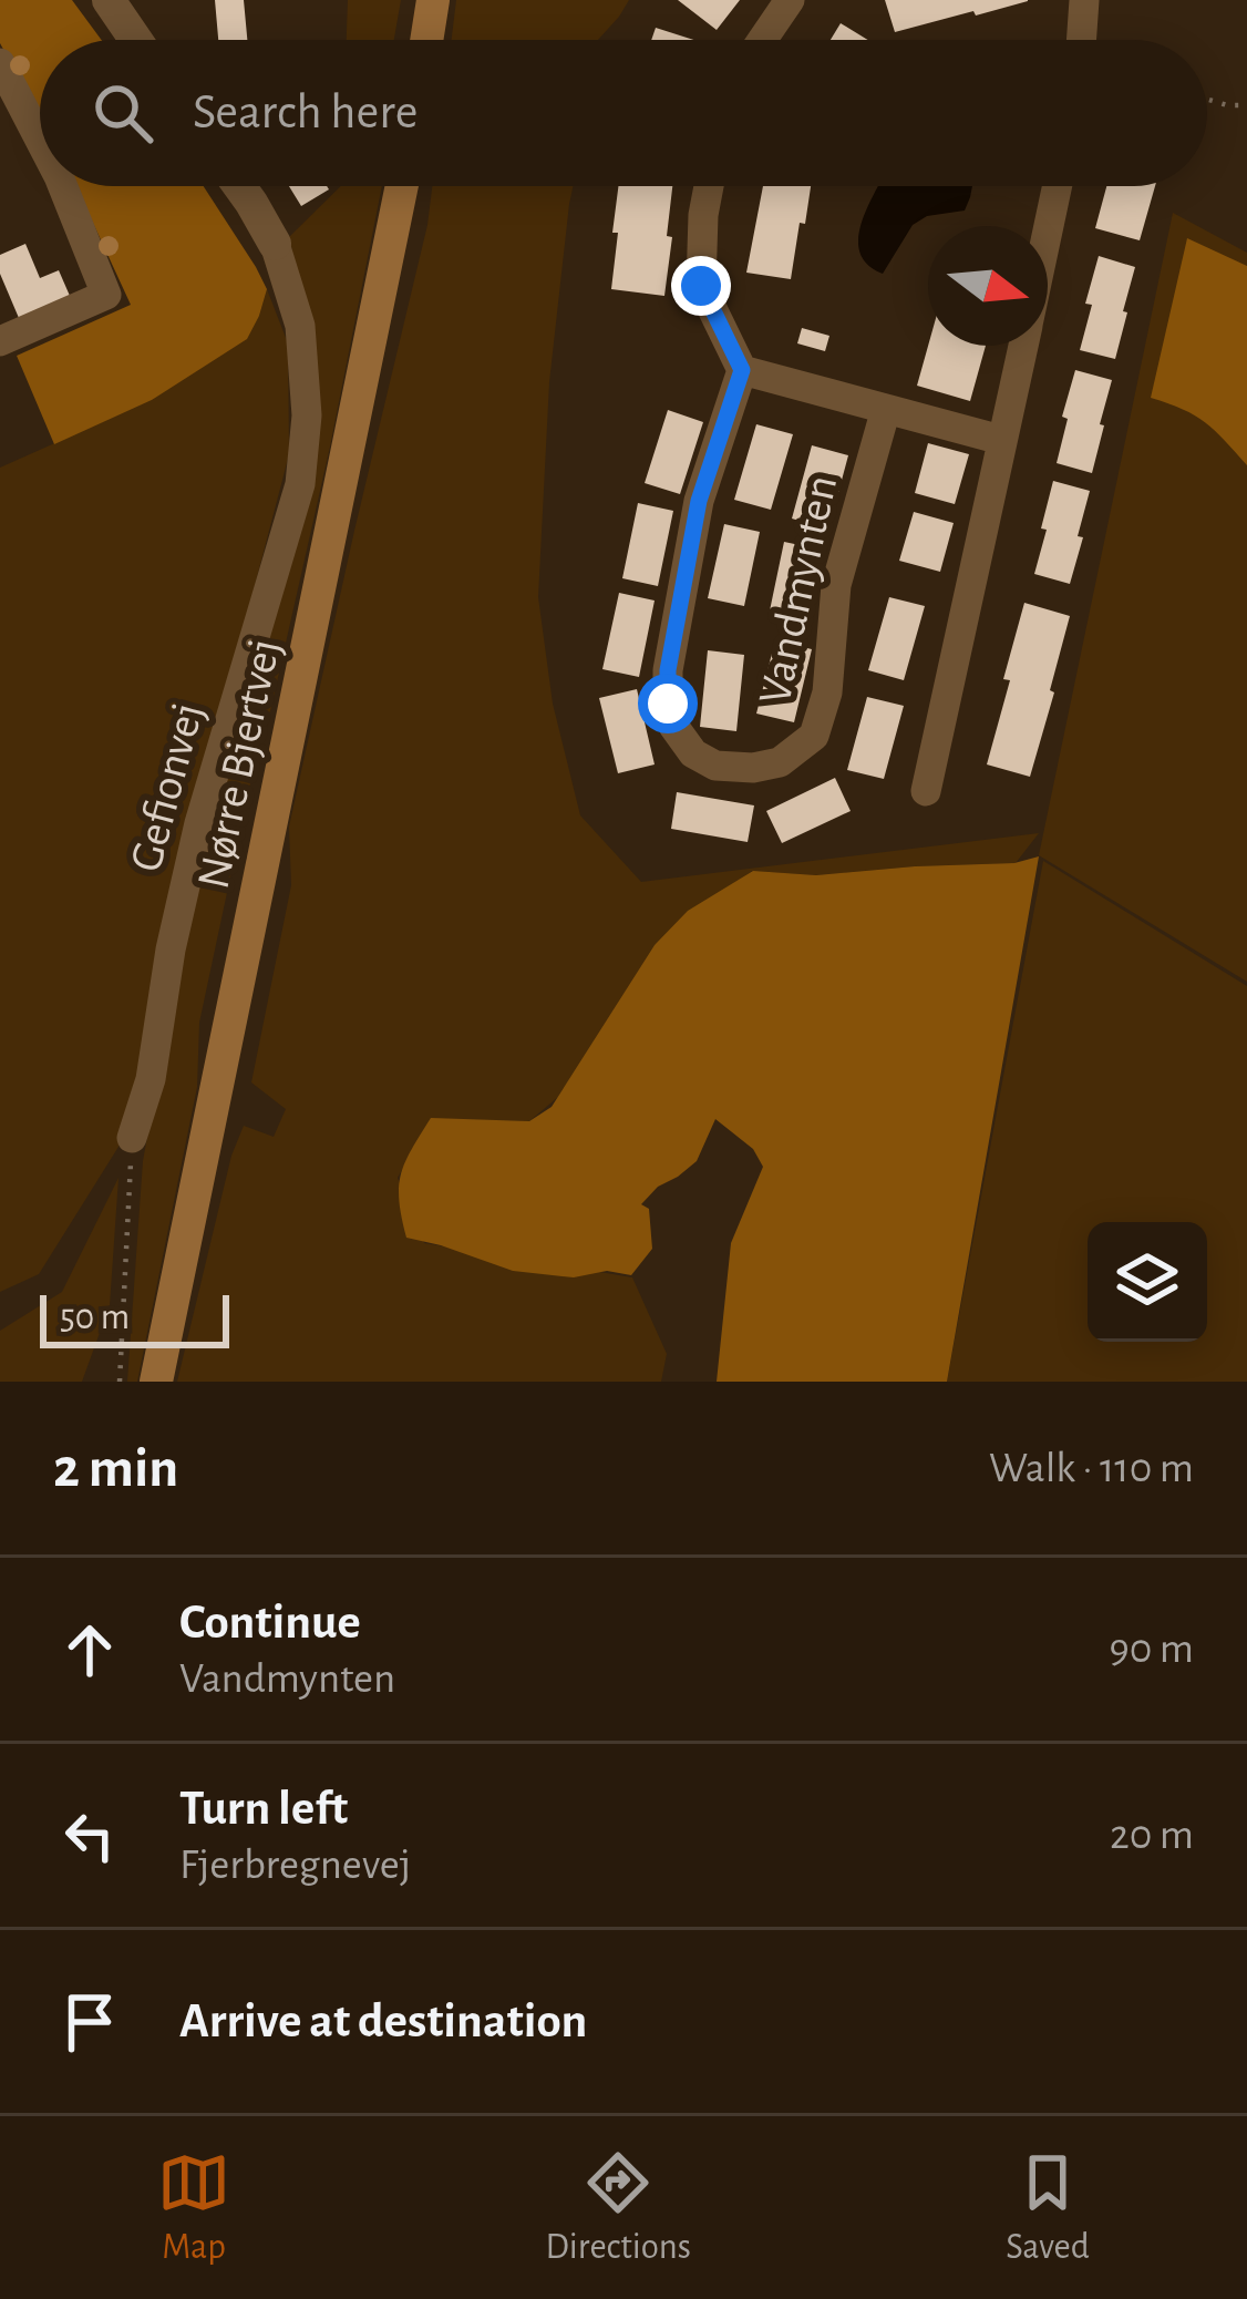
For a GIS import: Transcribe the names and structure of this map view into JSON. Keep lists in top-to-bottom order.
{
  "streets": {
    "main road": ["Nørre Bjertvej"],
    "street": ["Vandmynten", "Gefionvej"]
  },
  "scale_bar": "50 m",
  "north": "right",
  "page": {
    "search": "Search here",
    "scale": "50 m",
    "heading": ["2 min", "Walk · 110 m"],
    "list": [
      ["Continue", "Vandmynten", "90 m"],
      ["Turn left", "Fjerbregnevej", "20 m"],
      "Arrive at destination"
    ],
    "nav": ["Map", "Directions", "Saved"]
  }
}
